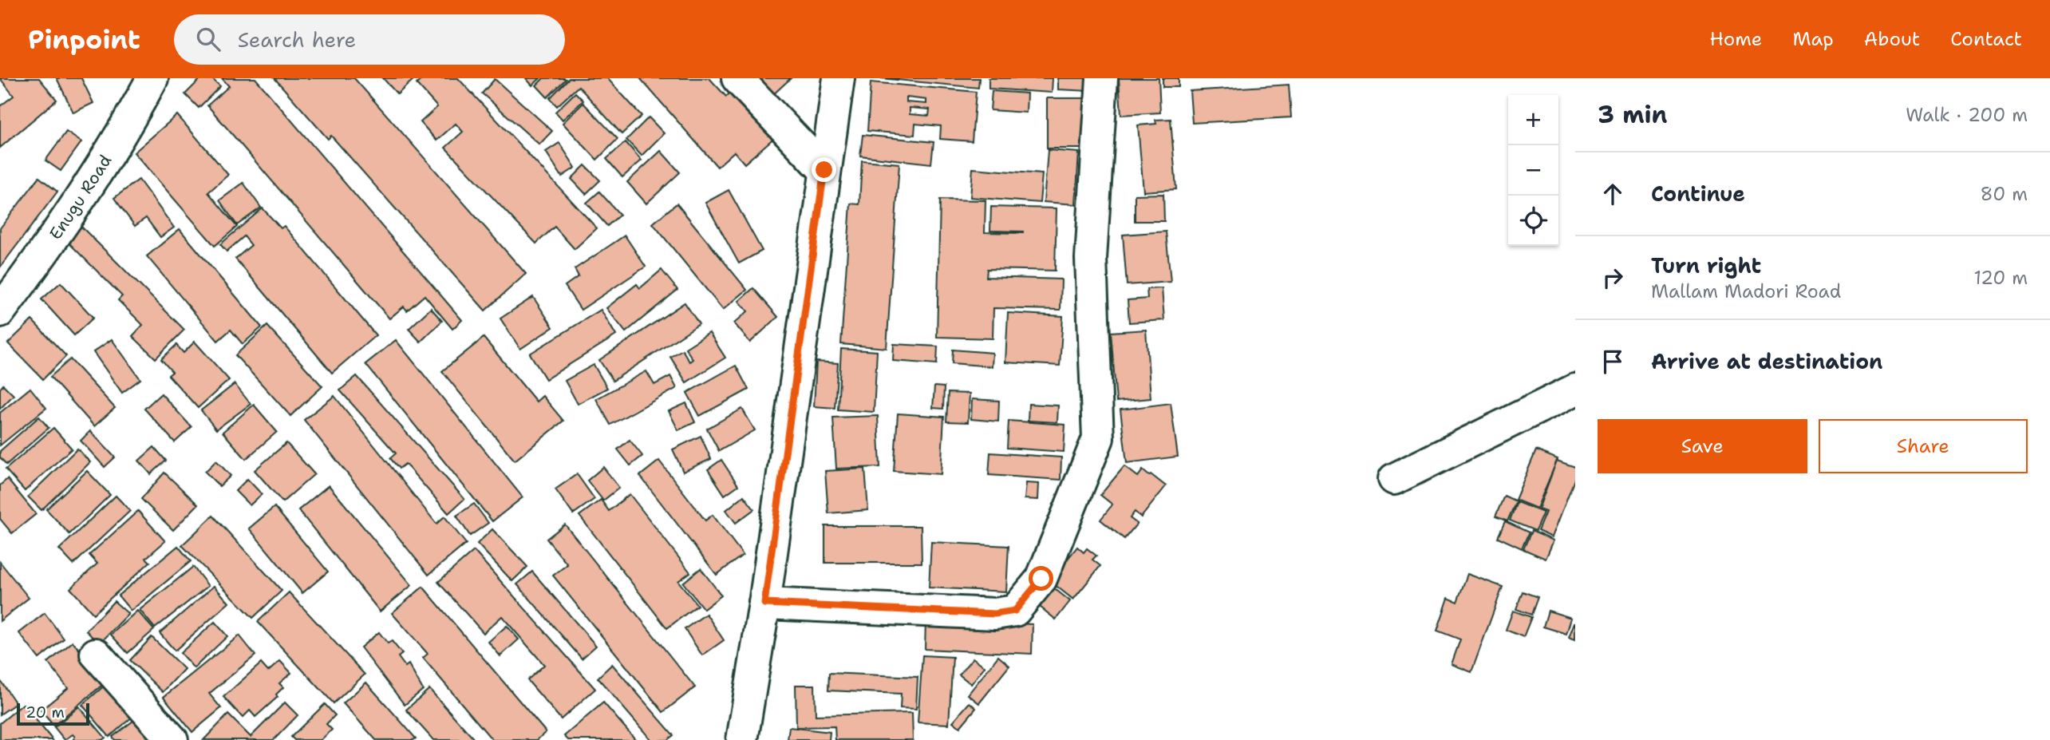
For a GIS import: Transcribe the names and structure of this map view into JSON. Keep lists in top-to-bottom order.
{
  "streets": {
    "street": ["Enugu Road"]
  },
  "scale_bar": "20 m",
  "page": {
    "header": "Pinpoint",
    "search": "Search here",
    "nav": [
      "Home",
      "Map",
      "About",
      "Contact"
    ],
    "heading": ["3 min", "Walk · 200 m"],
    "map_buttons": ["+", "−"],
    "list": [
      ["Continue", "80 m"],
      ["Turn right", "Mallam Madori Road", "120 m"],
      "Arrive at destination"
    ],
    "buttons": ["Save", "Share"],
    "scale": "20 m"
  }
}
